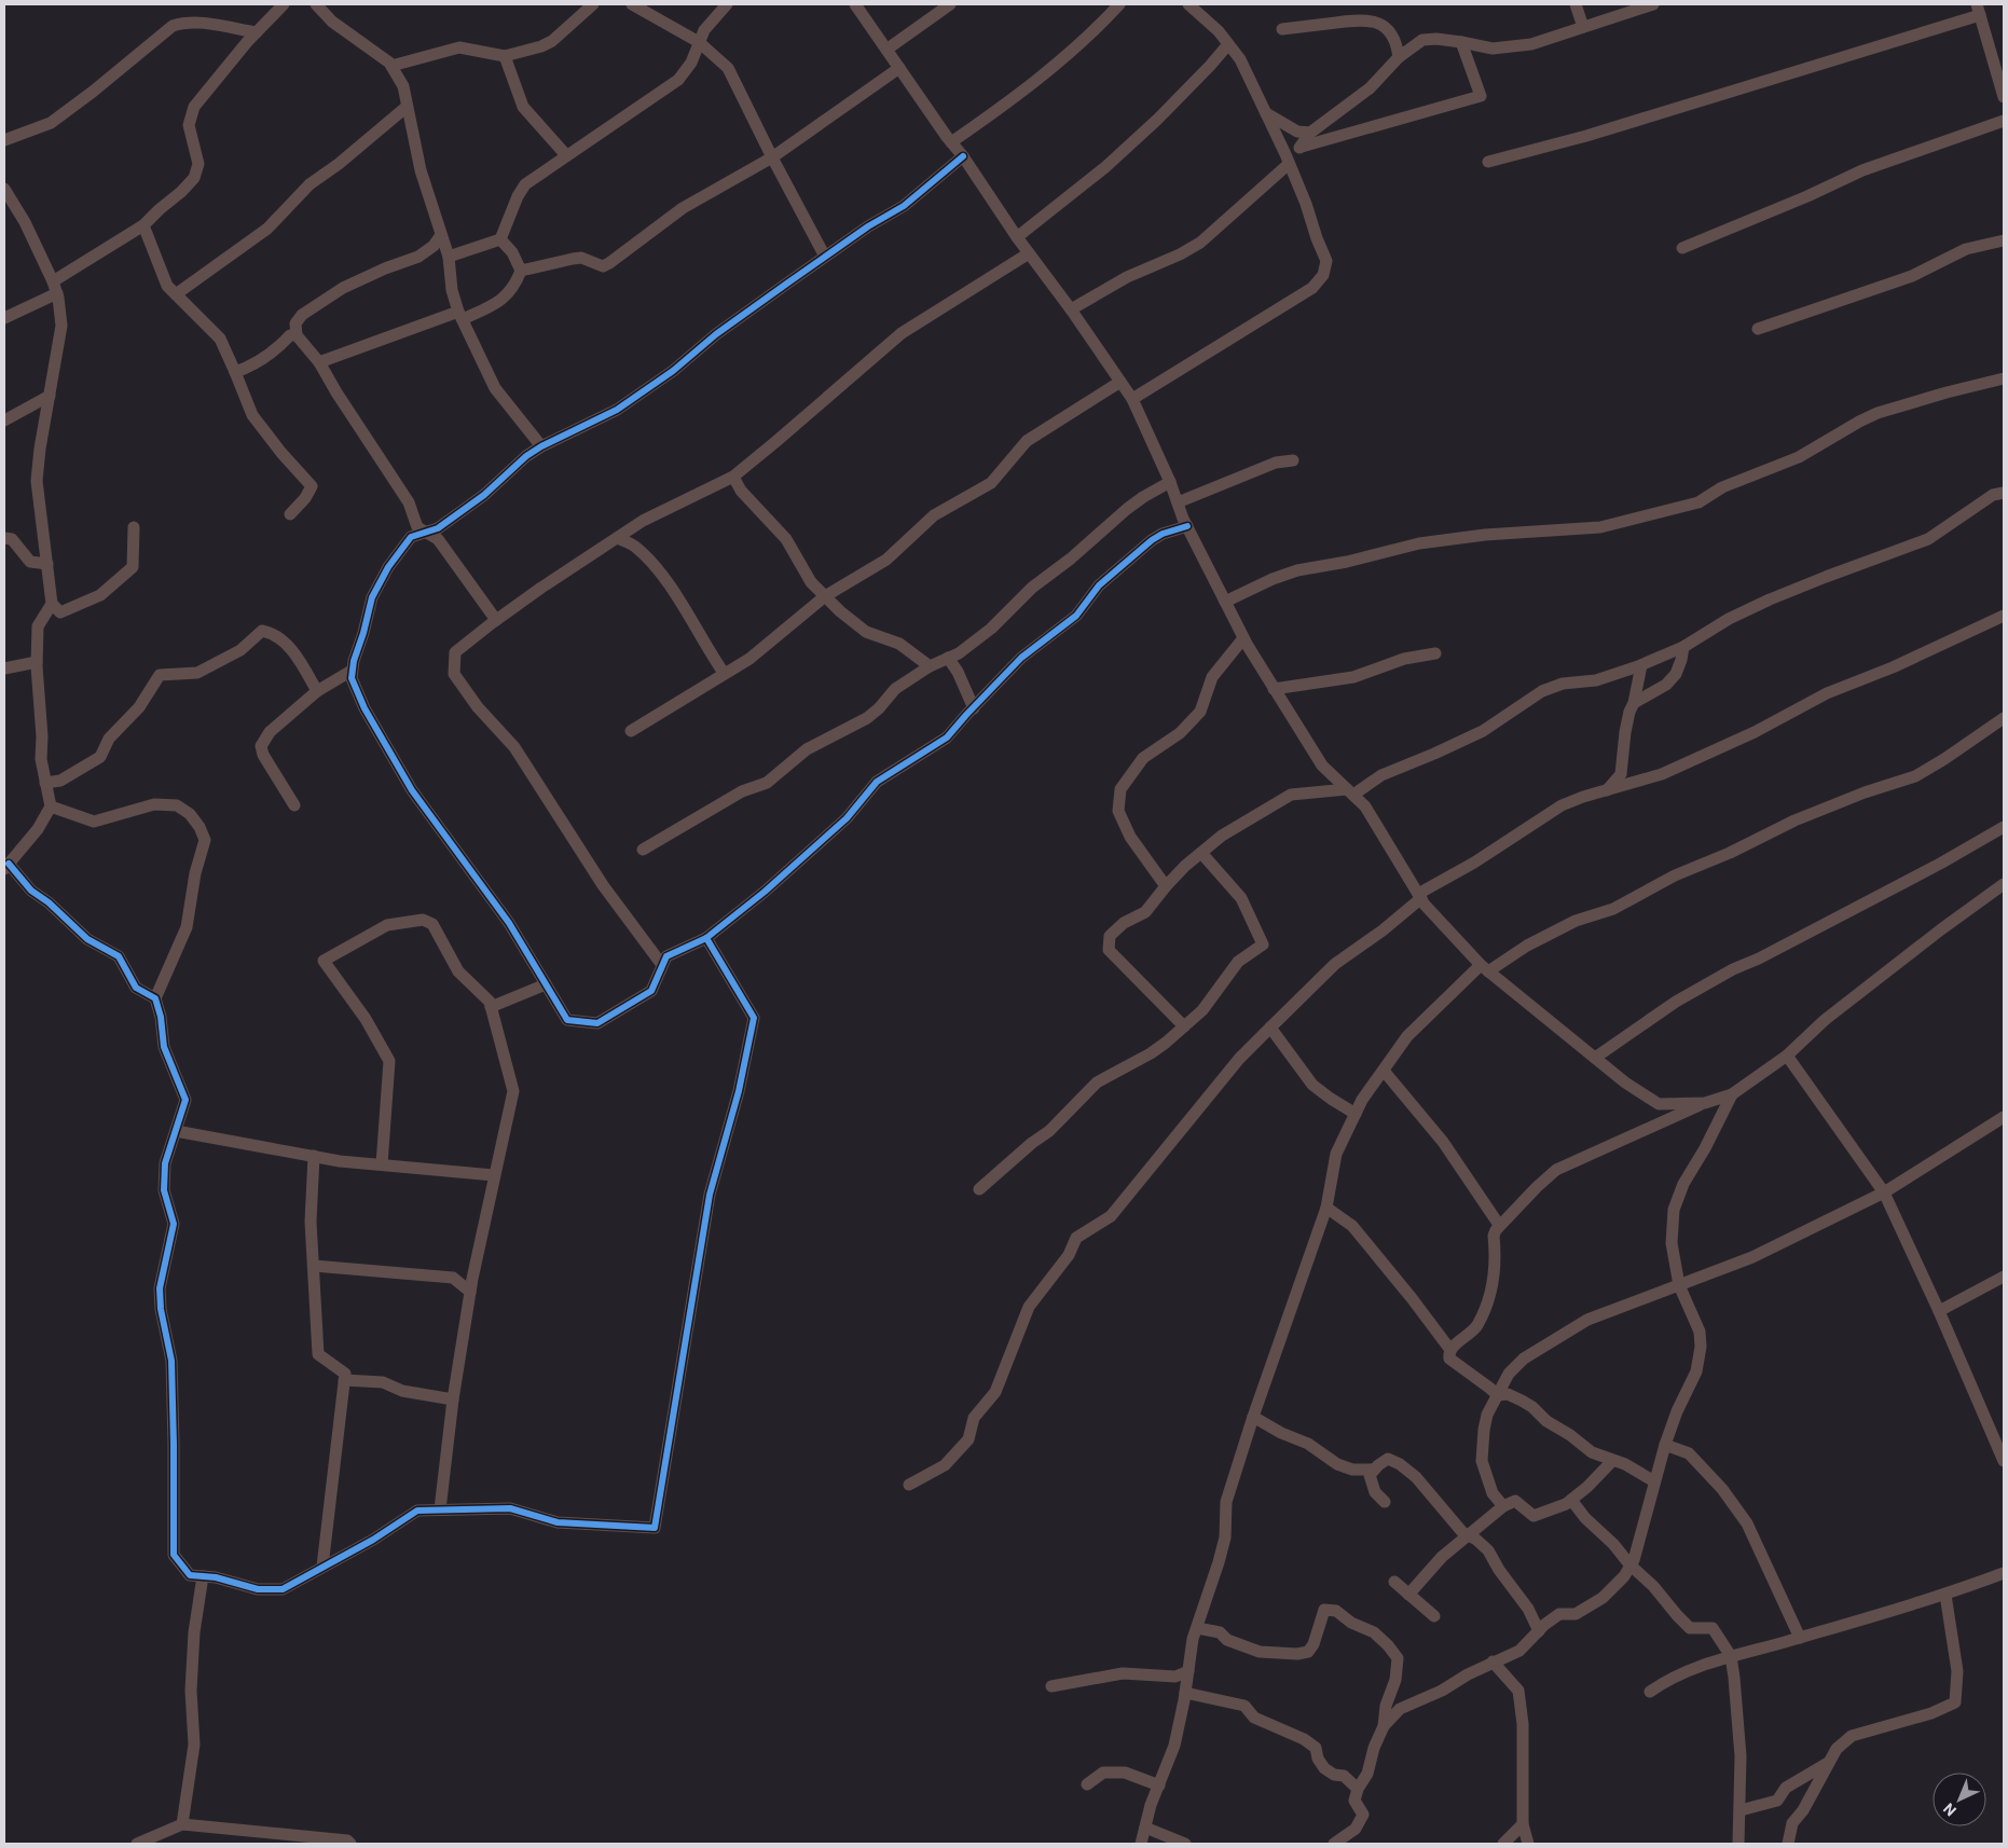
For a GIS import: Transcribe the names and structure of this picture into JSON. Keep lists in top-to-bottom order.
{
  "north": "bottom left"
}
